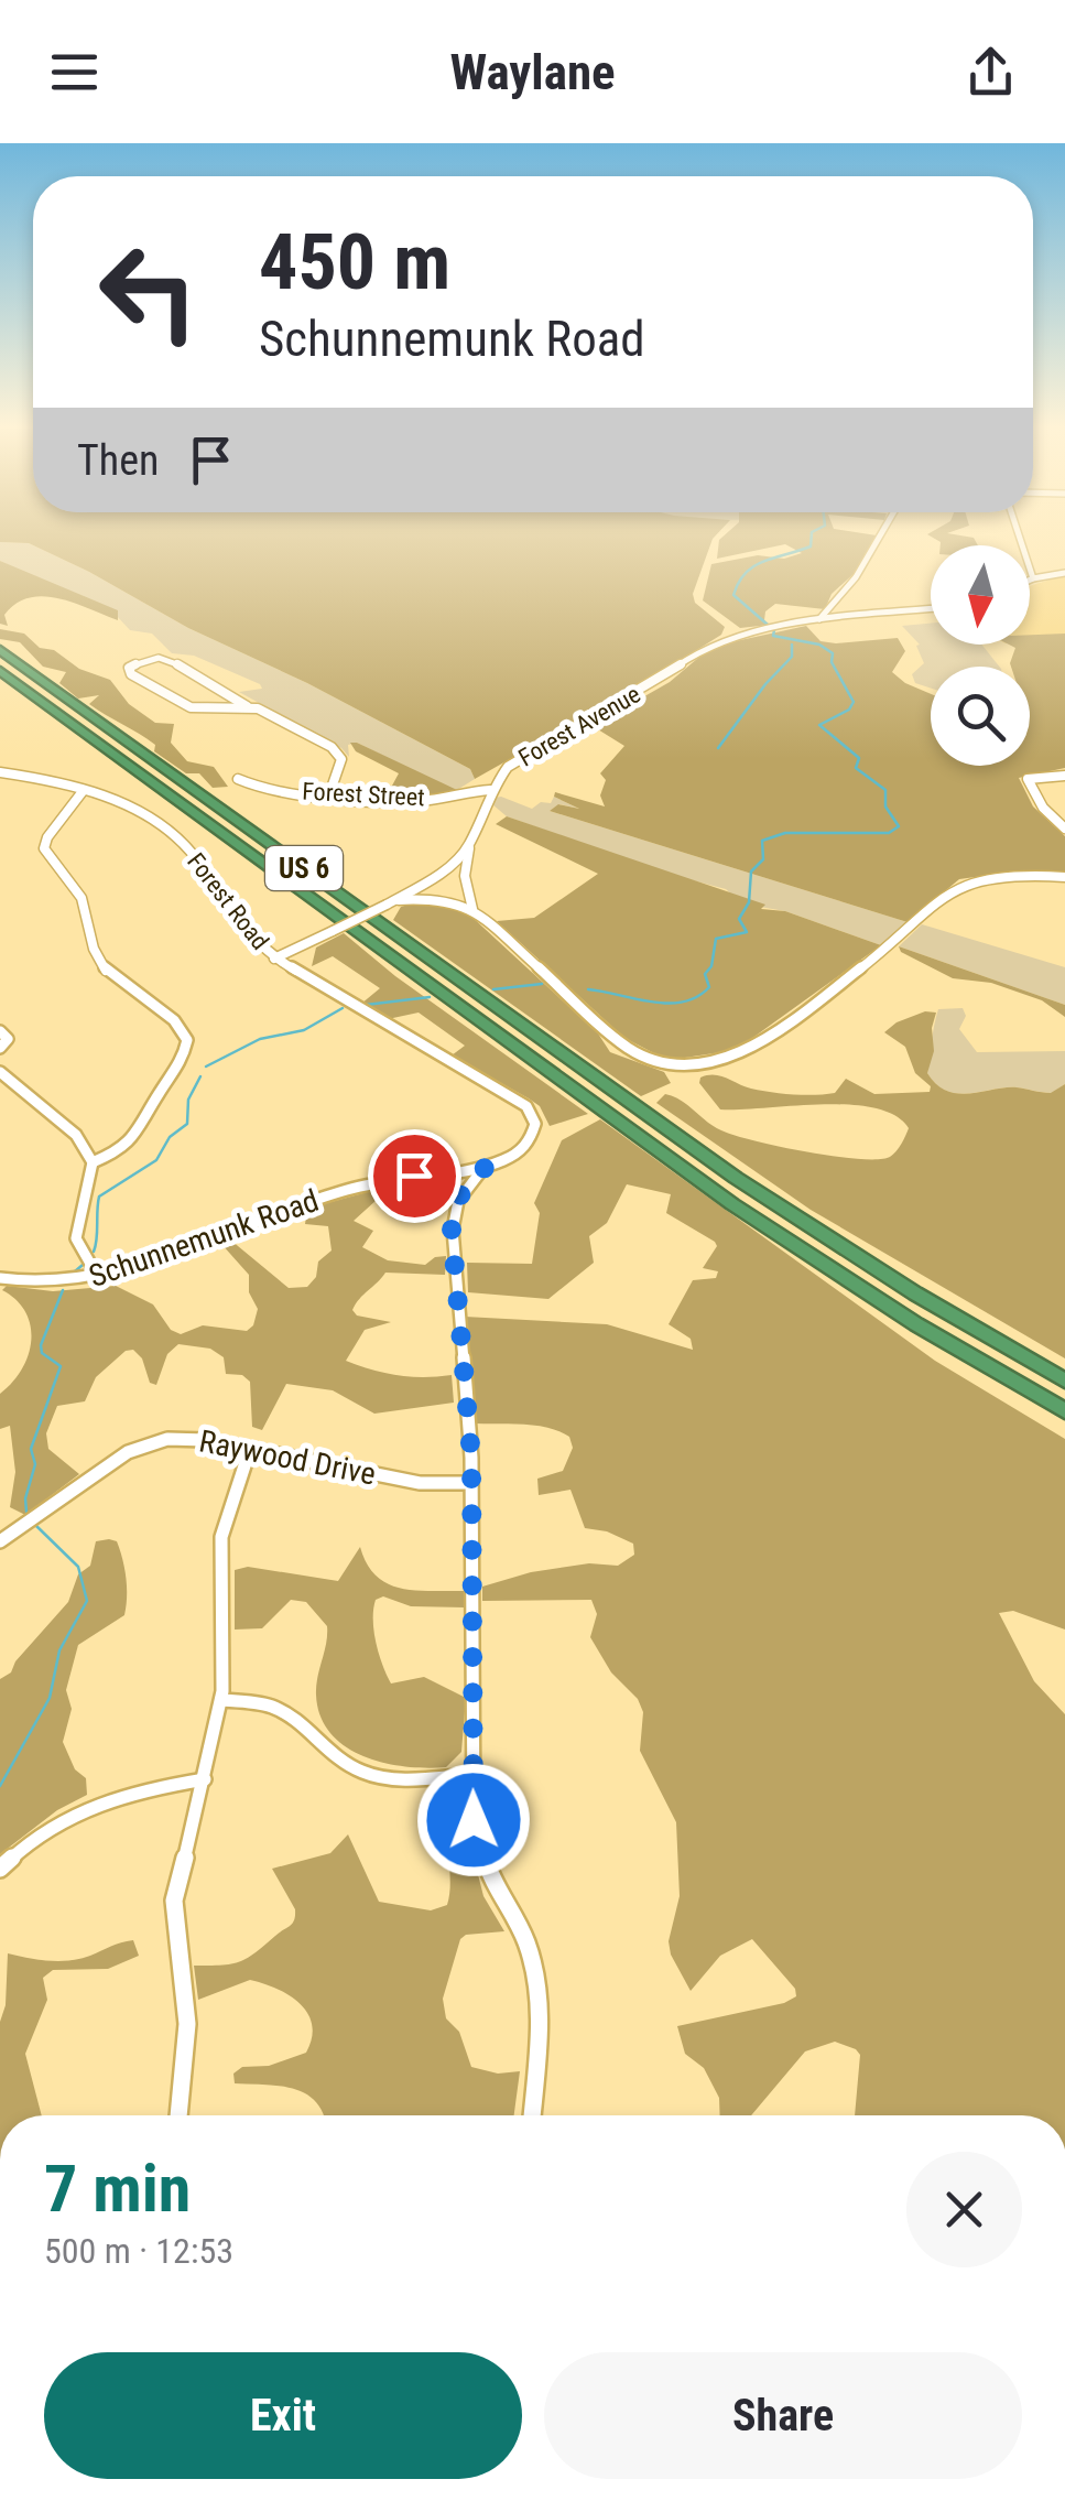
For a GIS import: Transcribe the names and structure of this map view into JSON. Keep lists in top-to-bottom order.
{
  "streets": {
    "highway": ["US 6"],
    "street": [
      "Forest Avenue",
      "Forest Street",
      "Forest Road",
      "Schunnemunk Road",
      "Raywood Drive"
    ]
  },
  "crossings": [
    ["Forest Avenue", "Forest Street"],
    ["Forest Avenue", "Forest Road"],
    ["Forest Avenue", "Schunnemunk Road"],
    ["Forest Road", "Schunnemunk Road"]
  ],
  "north": "bottom",
  "page": {
    "header": "Waylane",
    "turn": ["450 m", "Schunnemunk Road"],
    "then": "Then",
    "heading": ["7 min", "500 m · 12:53"],
    "buttons": ["Exit", "Share"]
  }
}
